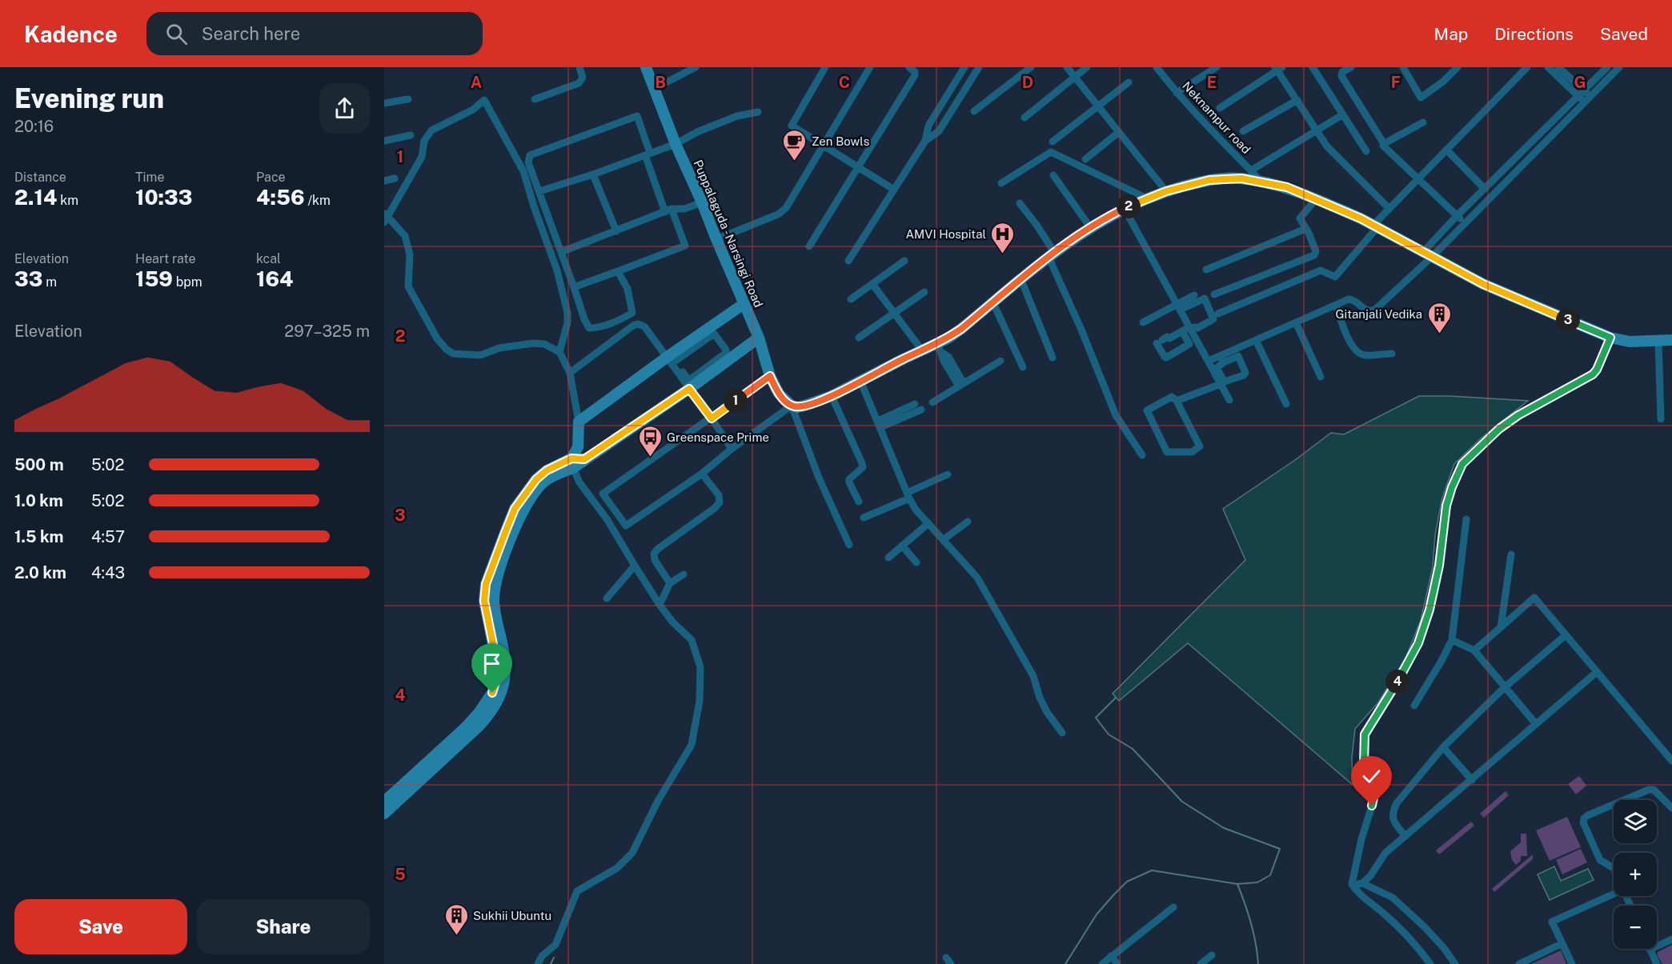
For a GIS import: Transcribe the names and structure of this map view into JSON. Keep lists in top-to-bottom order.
{
  "streets": {
    "street": ["Neknampur road", "Puppalaguda - Narsingi Road"]
  },
  "places": {
    "cafe": ["Zen Bowls"],
    "hospital": ["AMVI Hospital"],
    "building": ["Gitanjali Vedika", "Sukhii Ubuntu"],
    "bus stop": ["Greenspace Prime"]
  },
  "page": {
    "header": "Kadence",
    "search": "Search here",
    "nav": ["Map", "Directions", "Saved"],
    "heading": ["Evening run", "20:16"],
    "stats": [
      ["Distance", "2.14 km"],
      ["Time", "10:33"],
      ["Pace", "4:56 /km"],
      ["Elevation", "33 m"],
      ["Heart rate", "159 bpm"],
      ["kcal", "164"]
    ],
    "pins": [
      "2",
      "3",
      "1",
      "4"
    ],
    "chart": ["Elevation", "297–325 m"],
    "list": [
      {
        "name": "500 m",
        "note": "5:02"
      },
      {
        "name": "1.0 km",
        "note": "5:02"
      },
      {
        "name": "1.5 km",
        "note": "4:57"
      },
      {
        "name": "2.0 km",
        "note": "4:43"
      }
    ],
    "map_buttons": ["+", "−"],
    "buttons": ["Save", "Share"]
  },
  "grid": {
    "columns": [
      "A",
      "B",
      "C",
      "D",
      "E",
      "F",
      "G"
    ],
    "rows": [
      "1",
      "2",
      "3",
      "4",
      "5"
    ]
  }
}
